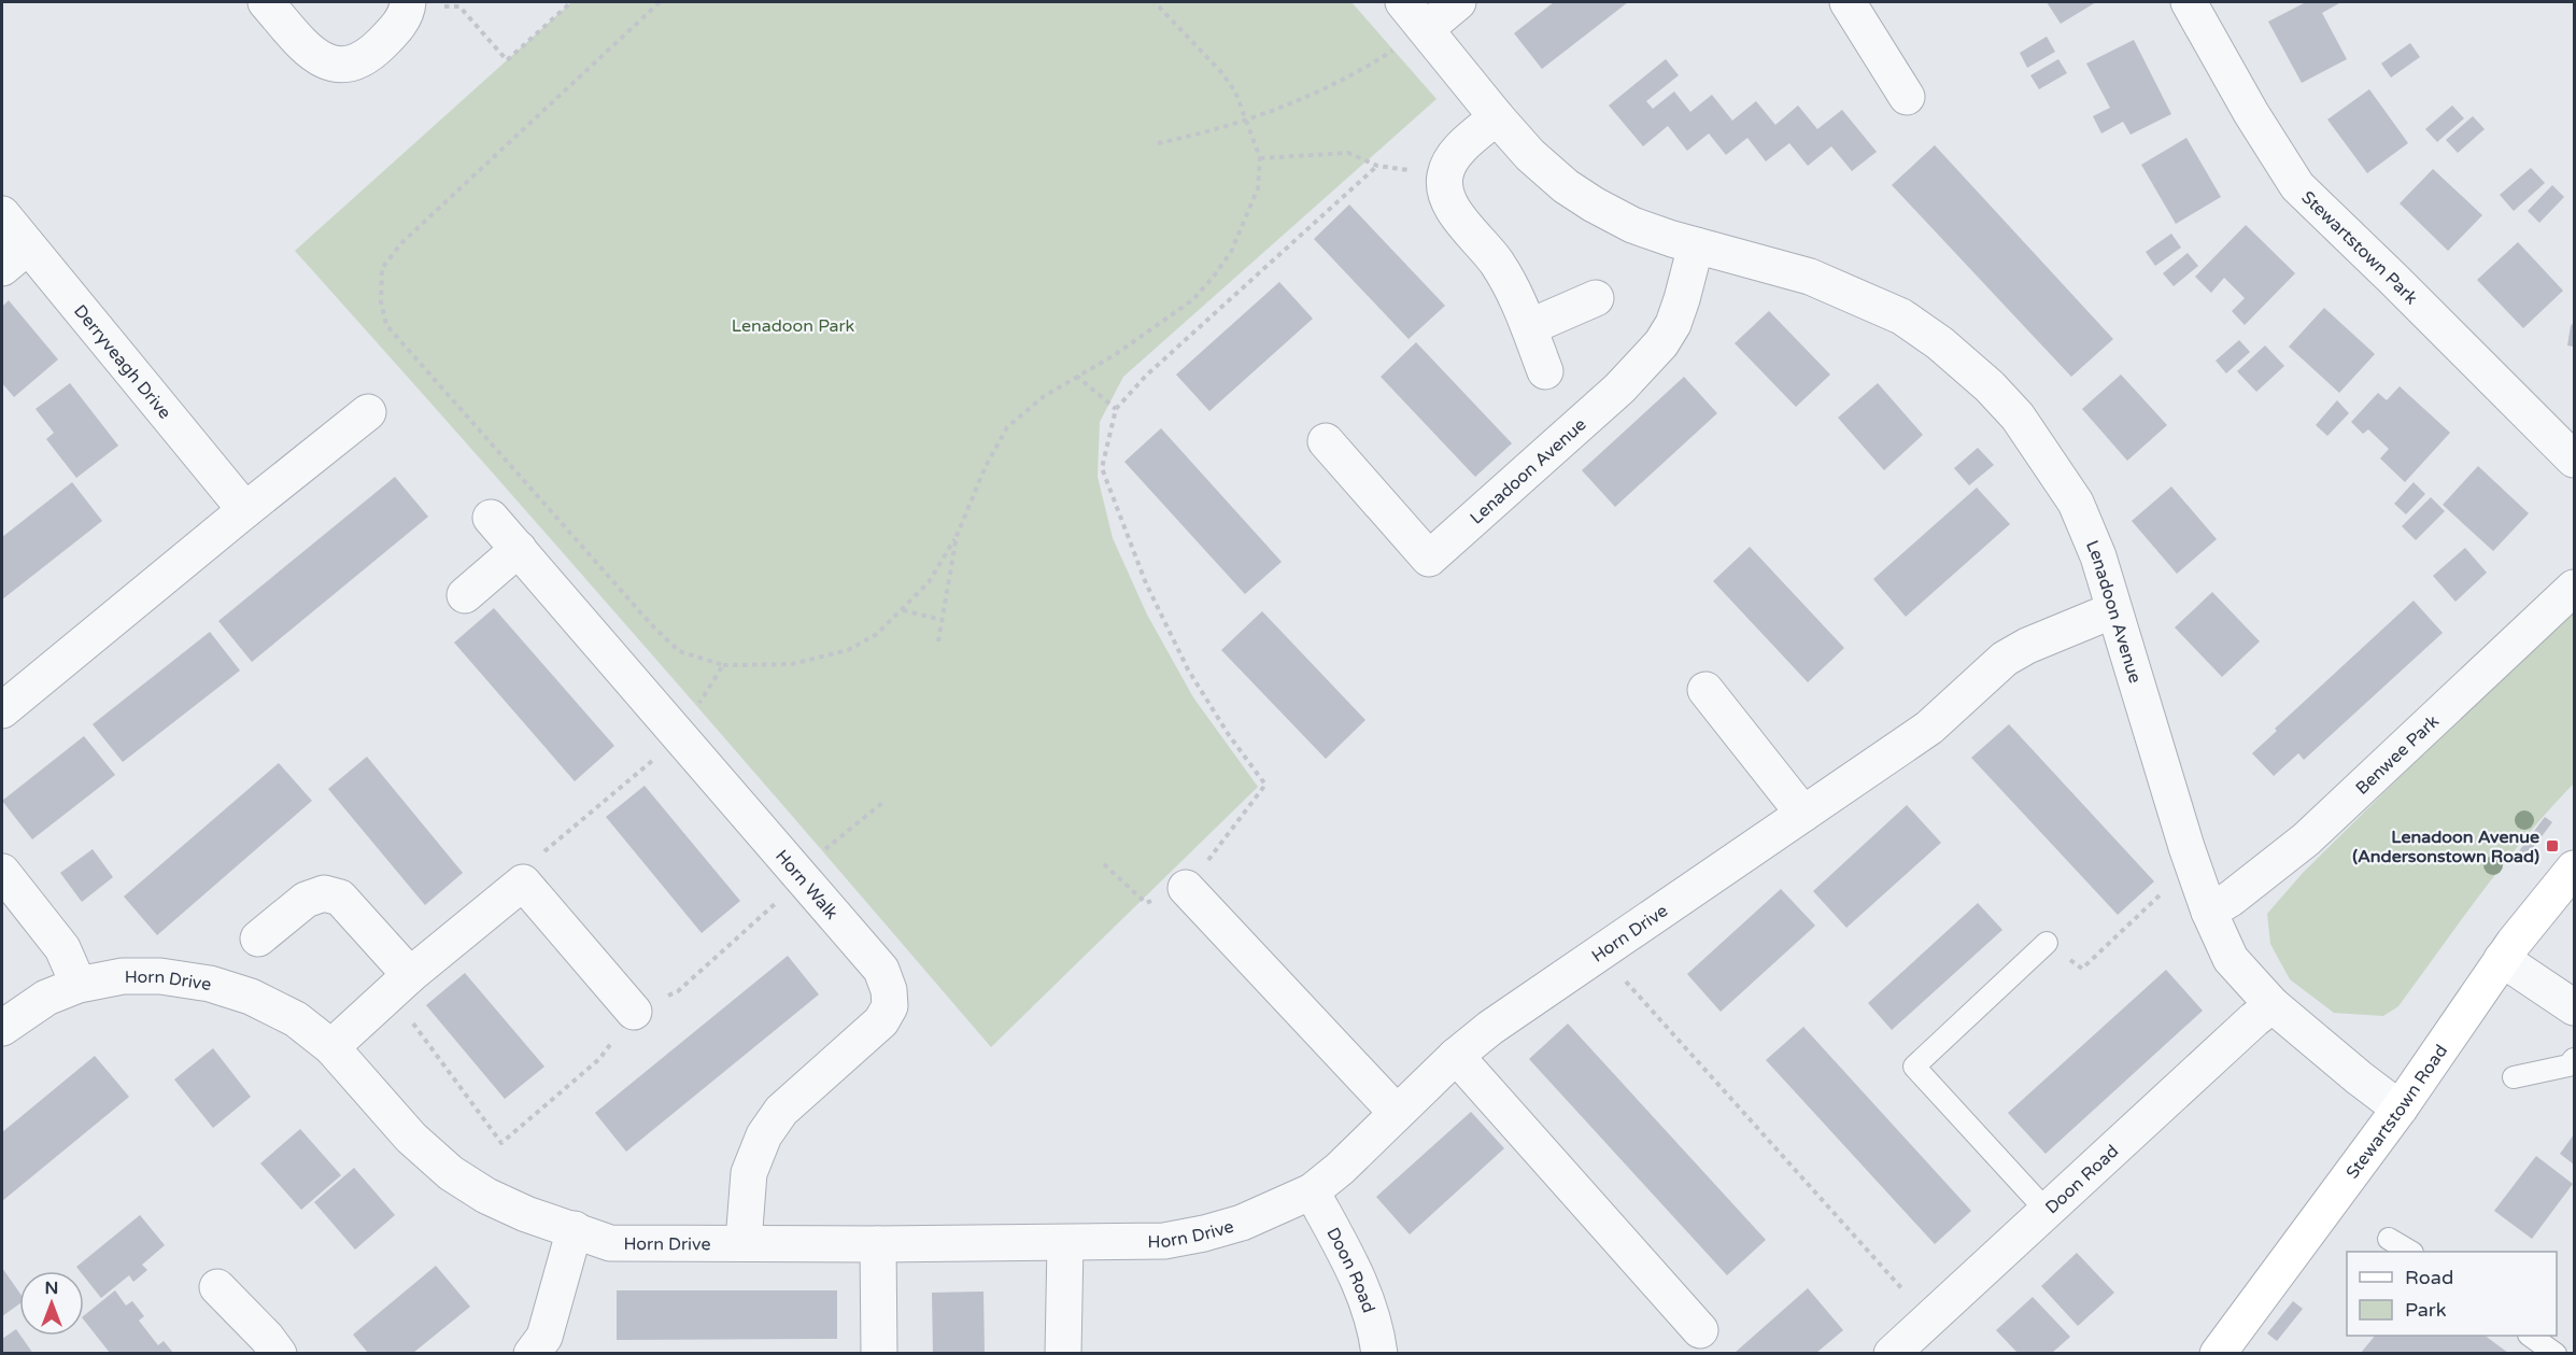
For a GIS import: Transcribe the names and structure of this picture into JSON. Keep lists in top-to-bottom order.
{
  "streets": {
    "main road": ["Stewartstown Road"],
    "street": [
      "Stewartstown Park",
      "Derryveagh Drive",
      "Lenadoon Avenue",
      "Benwee Park",
      "Horn Walk",
      "Horn Drive",
      "Doon Road"
    ]
  },
  "crossings": [
    ["Lenadoon Avenue", "Benwee Park"],
    ["Lenadoon Avenue", "Horn Drive"],
    ["Lenadoon Avenue", "Stewartstown Road"],
    ["Lenadoon Avenue", "Doon Road"],
    ["Horn Walk", "Horn Drive"],
    ["Horn Drive", "Doon Road"]
  ],
  "parks": ["Lenadoon Park"],
  "places": {
    "transit": ["Lenadoon Avenue (Andersonstown Road)"]
  },
  "legend": ["Road", "Park"],
  "north": "top"
}
